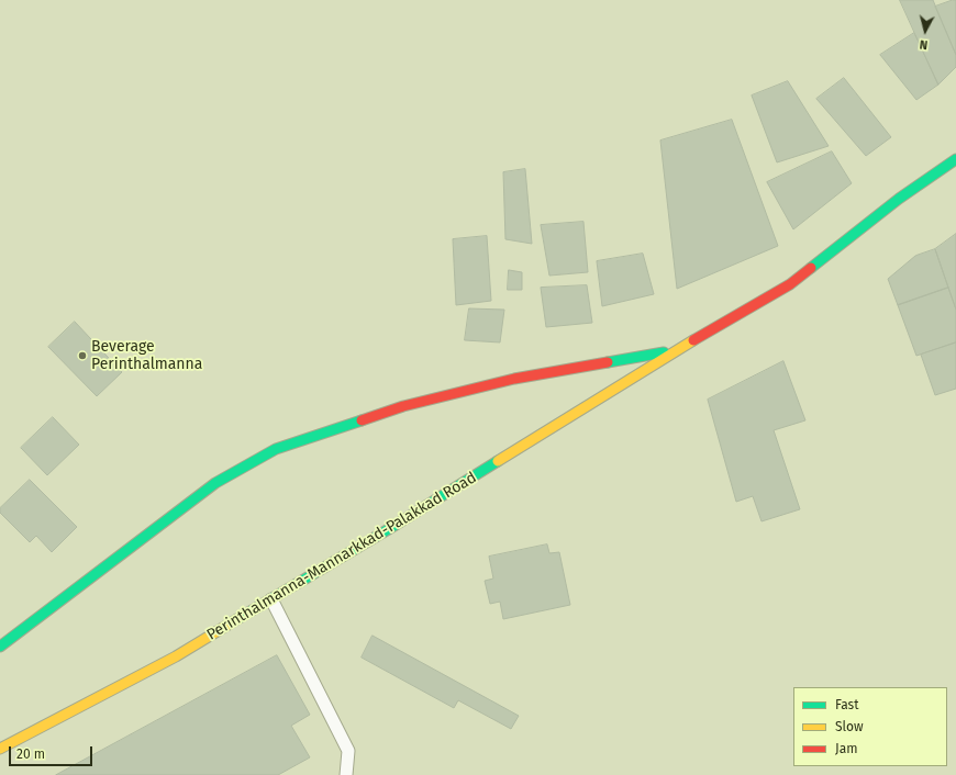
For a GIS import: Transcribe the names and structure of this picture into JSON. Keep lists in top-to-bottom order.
{
  "streets": {
    "highway": ["Perinthalmanna-Mannarkkad-Palakkad Road"]
  },
  "places": ["Beverage Perinthalmanna"],
  "legend": ["Fast", "Slow", "Jam"],
  "scale_bar": "20 m",
  "north": "bottom"
}
